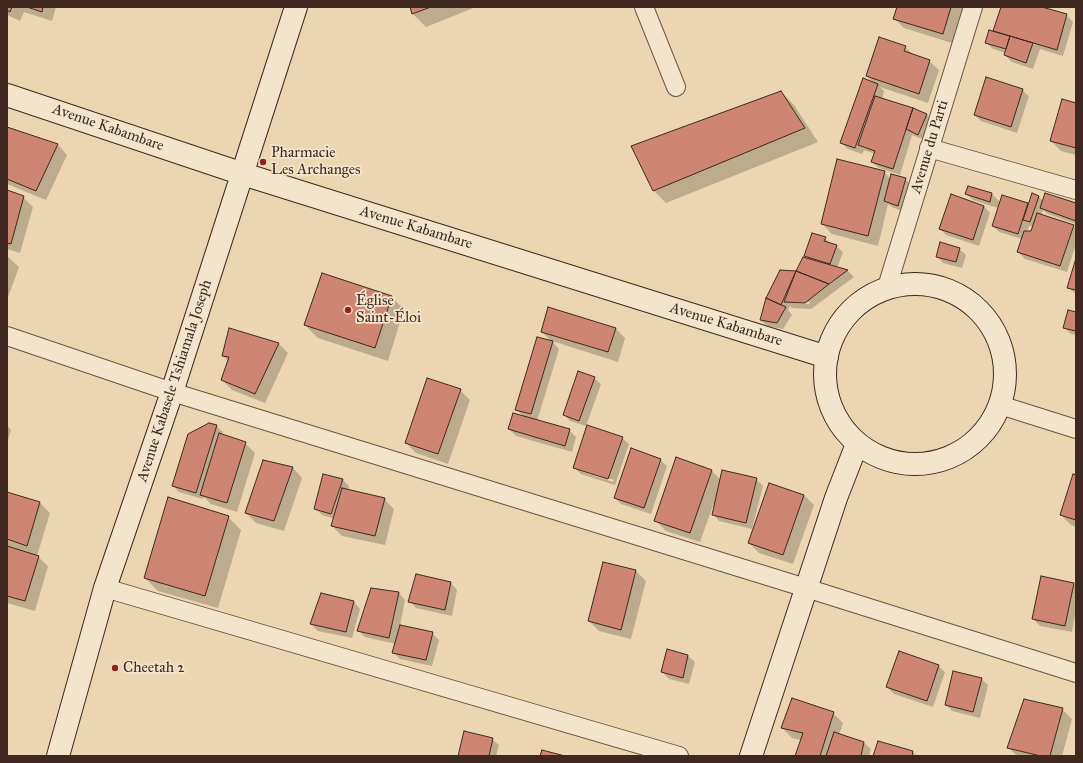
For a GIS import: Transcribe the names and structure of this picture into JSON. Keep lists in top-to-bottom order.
{
  "streets": {
    "main road": ["Avenue Kabambare", "Avenue Kabasele Tshiamala Joseph"],
    "street": ["Avenue du Parti"]
  },
  "crossings": [
    ["Avenue Kabambare", "Avenue Kabasele Tshiamala Joseph"]
  ],
  "places": ["Pharmacie Les Archanges", "Église Saint-Éloi", "Cheetah 2"]
}
